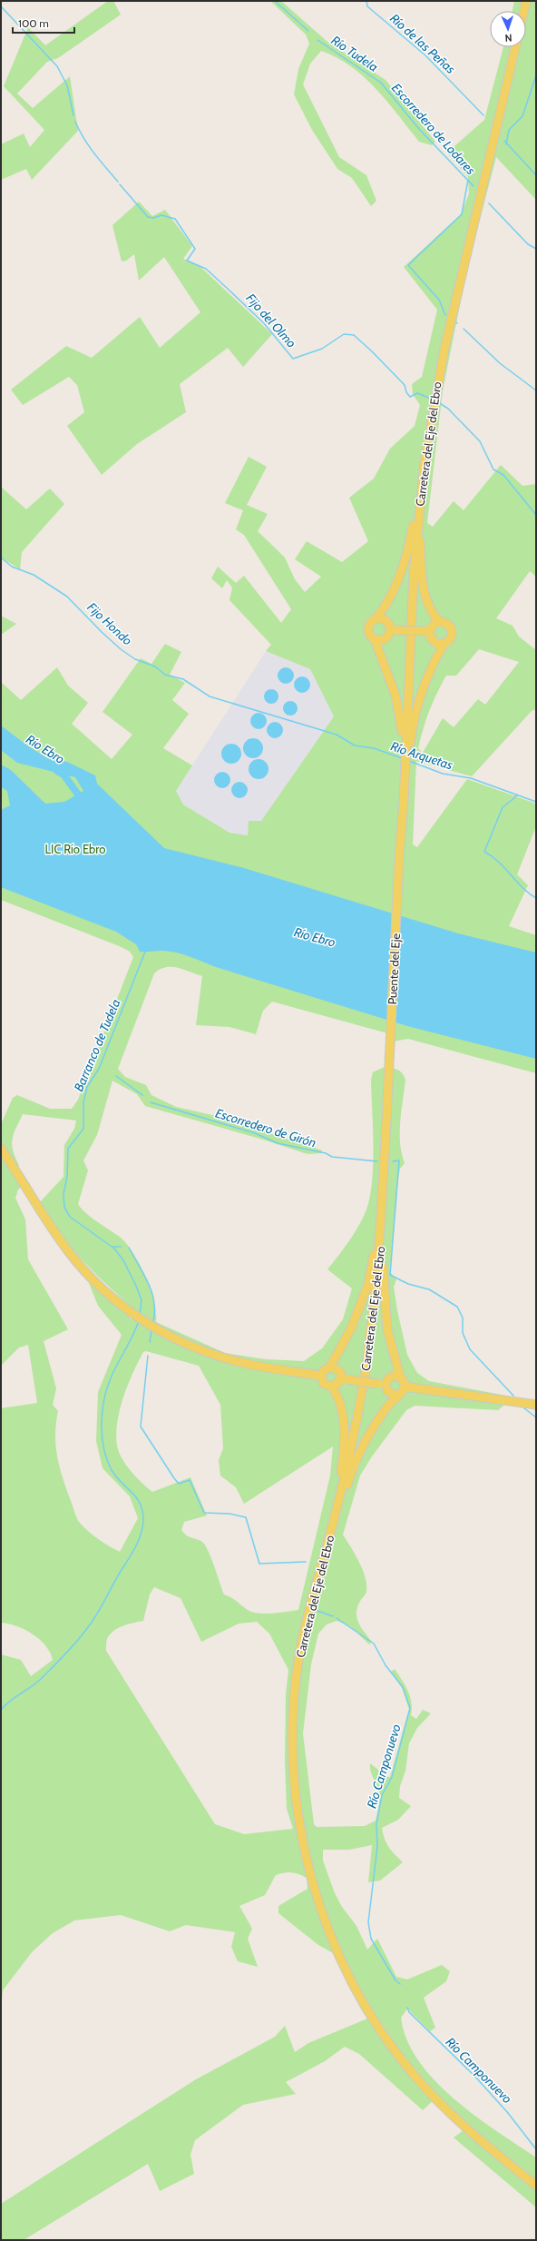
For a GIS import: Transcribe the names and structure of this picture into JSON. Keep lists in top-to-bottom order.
{
  "streets": {
    "main road": ["Carretera del Eje del Ebro", "Puente del Eje"]
  },
  "crossings": [
    ["Carretera del Eje del Ebro", "Puente del Eje"]
  ],
  "water": [
    "Río de las Peñas",
    "Río Tudela",
    "Escorredero de Lodares",
    "Fijo del Olmo",
    "Fijo Hondo",
    "Río Ebro",
    "Río Arquetas",
    "Barranco de Tudela",
    "Escorredero de Girón",
    "Río Camponuevo"
  ],
  "parks": ["LIC Río Ebro"],
  "scale_bar": "100 m",
  "north": "bottom"
}
